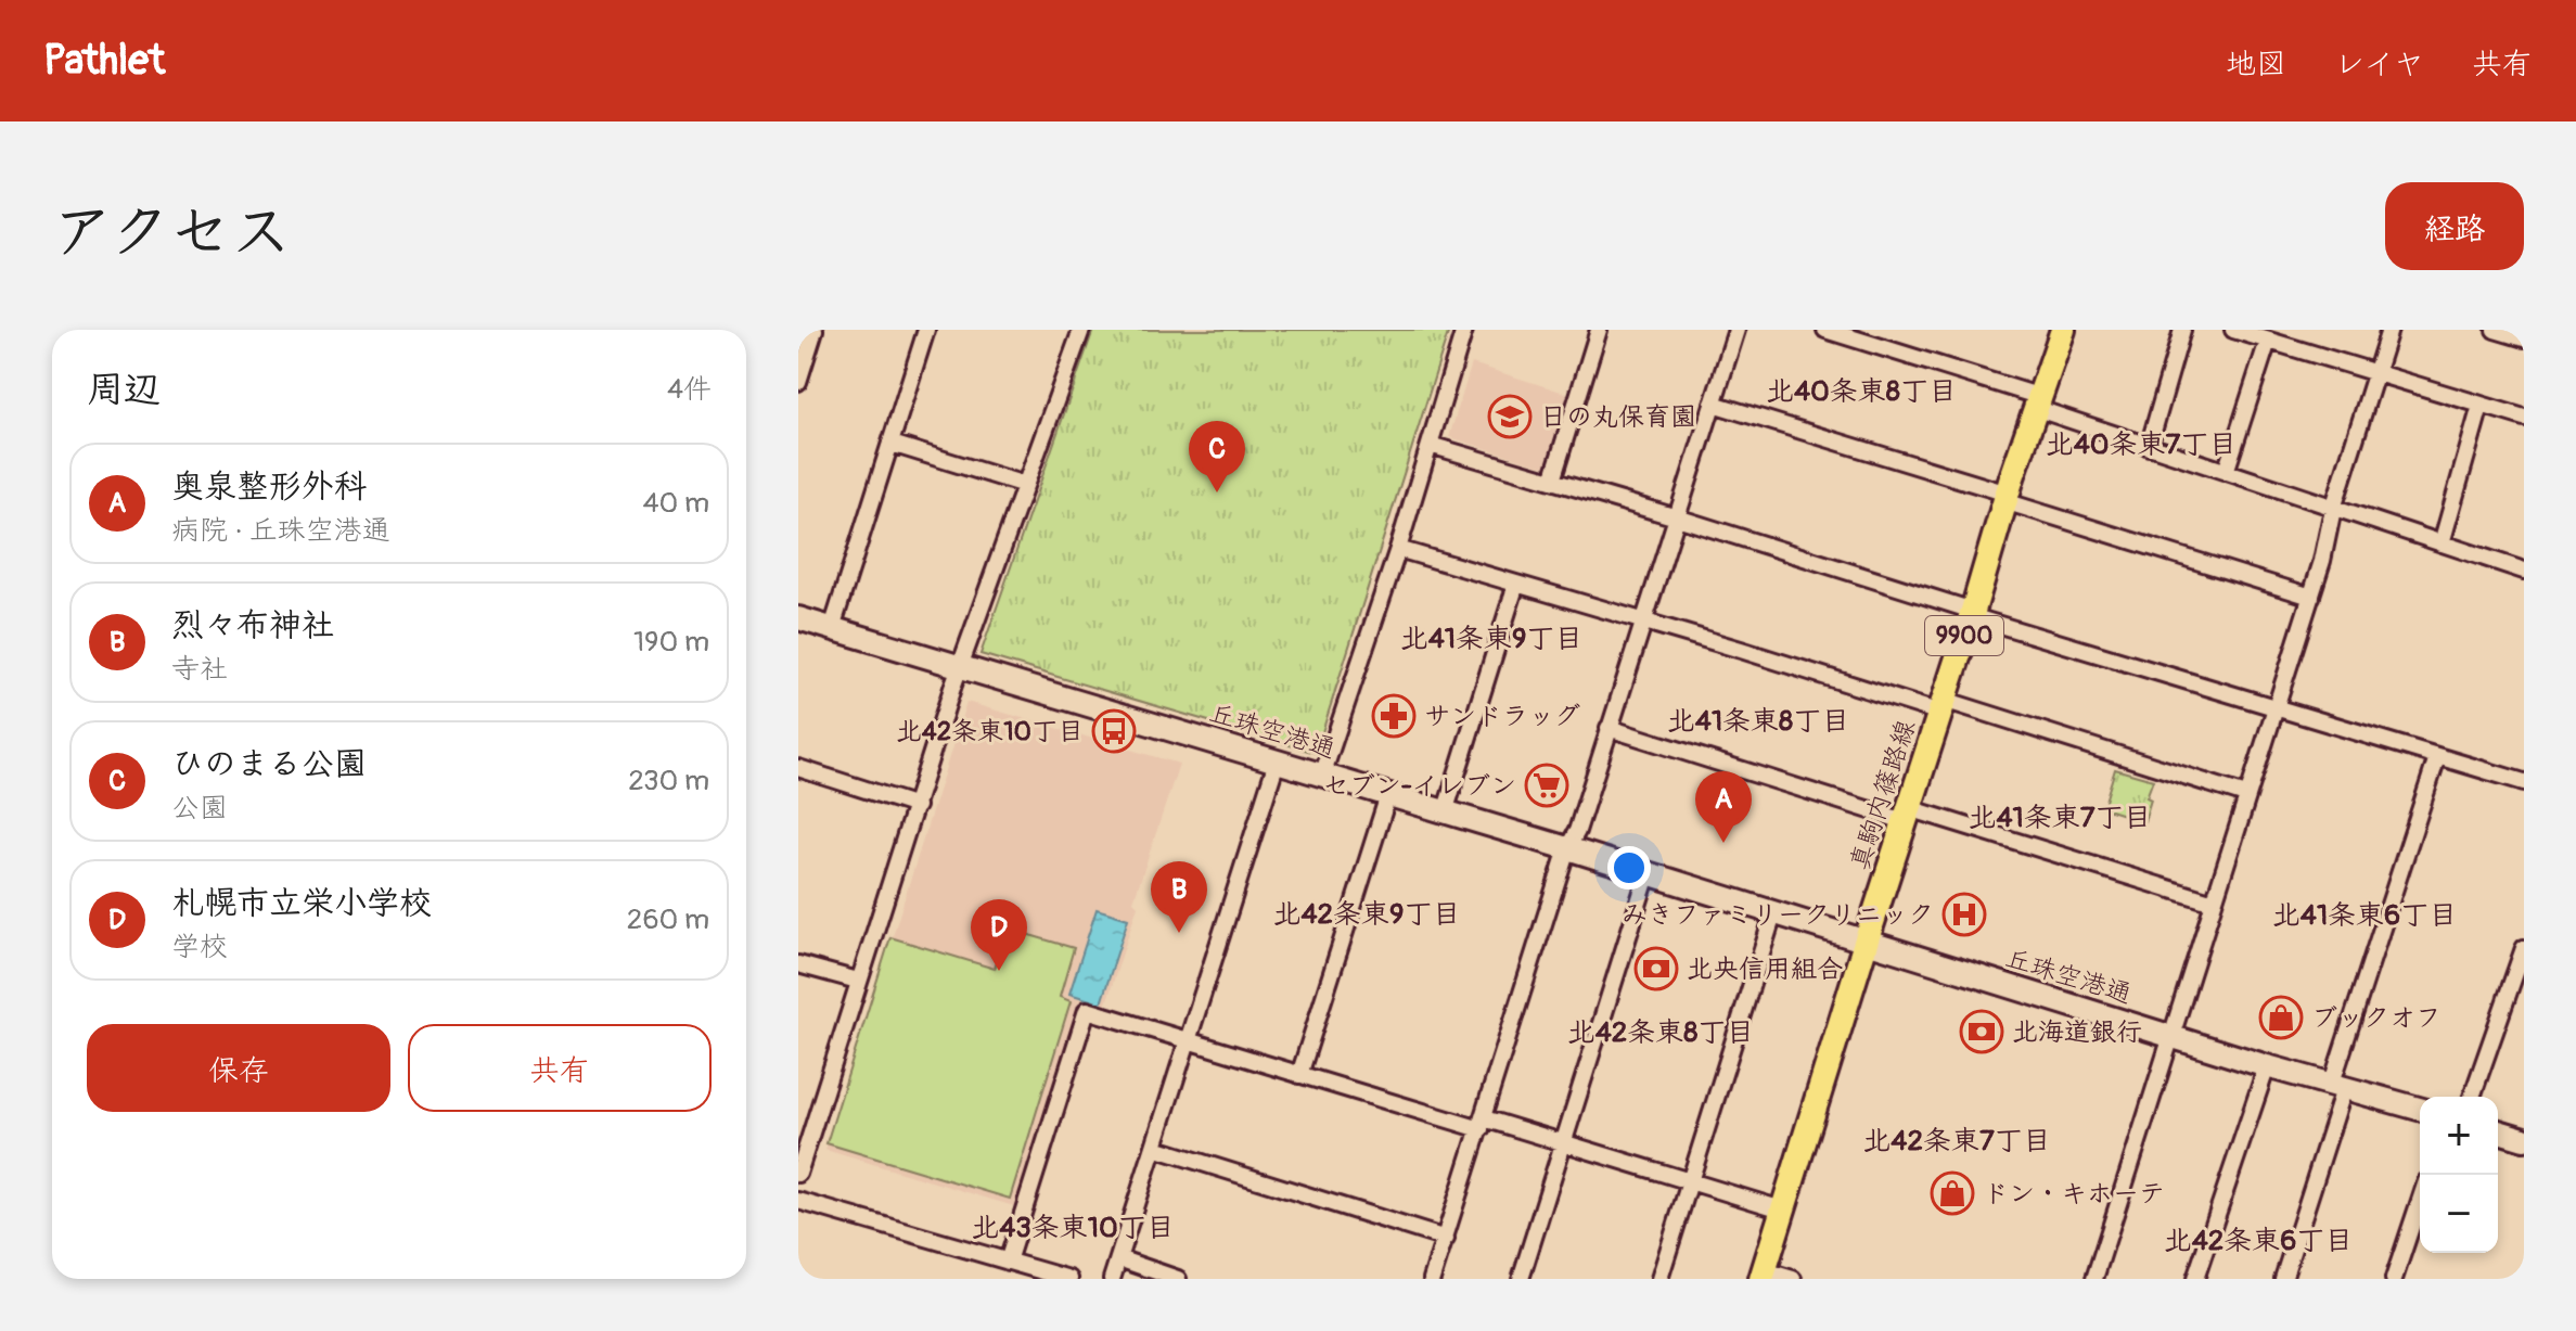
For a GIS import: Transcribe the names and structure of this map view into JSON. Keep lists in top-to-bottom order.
{
  "streets": {
    "main road": ["9900", "丘珠空港通", "真駒内篠路線"]
  },
  "crossings": [
    ["丘珠空港通", "真駒内篠路線"]
  ],
  "districts": [
    "北40条東8丁目",
    "北40条東7丁目",
    "北41条東9丁目",
    "北41条東8丁目",
    "北41条東7丁目",
    "北42条東9丁目",
    "北41条東6丁目",
    "北42条東8丁目",
    "北42条東7丁目",
    "北43条東10丁目",
    "北42条東6丁目"
  ],
  "places": {
    "school or university": ["日の丸保育園"],
    "pharmacy": ["サンドラッグ"],
    "bus stop": ["北42条東10丁目"],
    "supermarket": ["セブン-イレブン"],
    "hospital": ["みきファミリークリニック"],
    "bank": ["北央信用組合", "北海道銀行"],
    "shop": ["ブックオフ", "ドン・キホーテ"]
  },
  "page": {
    "header": "Pathlet",
    "nav": ["地図", "レイヤ", "共有"],
    "title": "アクセス",
    "buttons": [
      "経路",
      ["保存", "共有"]
    ],
    "heading": ["周辺", "4件"],
    "pins": [
      "C",
      "A",
      "B",
      "D"
    ],
    "list": [
      {
        "mark": "A",
        "name": "奥泉整形外科",
        "note": "病院 · 丘珠空港通",
        "value": "40 m"
      },
      {
        "mark": "B",
        "name": "烈々布神社",
        "note": "寺社",
        "value": "190 m"
      },
      {
        "mark": "C",
        "name": "ひのまる公園",
        "note": "公園",
        "value": "230 m"
      },
      {
        "mark": "D",
        "name": "札幌市立栄小学校",
        "note": "学校",
        "value": "260 m"
      }
    ],
    "map_buttons": ["+", "−"]
  }
}
